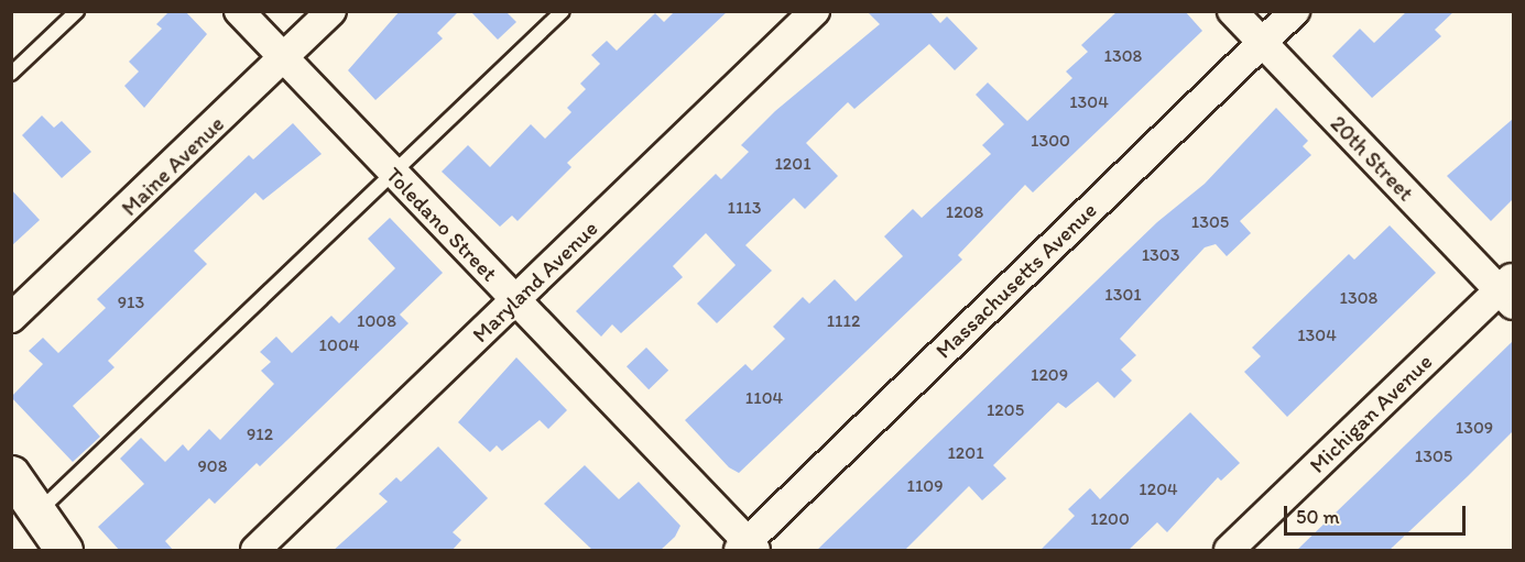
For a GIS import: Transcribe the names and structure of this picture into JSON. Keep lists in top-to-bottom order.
{
  "streets": {
    "street": [
      "20th Street",
      "Maine Avenue",
      "Toledano Street",
      "Massachusetts Avenue",
      "Maryland Avenue",
      "Michigan Avenue"
    ]
  },
  "crossings": [
    ["20th Street", "Massachusetts Avenue"],
    ["20th Street", "Michigan Avenue"],
    ["Maine Avenue", "Toledano Street"],
    ["Toledano Street", "Massachusetts Avenue"],
    ["Toledano Street", "Maryland Avenue"]
  ],
  "house_numbers": [
    "1308",
    "1304",
    "1300",
    "1201",
    "1113",
    "1208",
    "1305",
    "1303",
    "1301",
    "1308",
    "913",
    "1008",
    "1112",
    "1304",
    "1004",
    "1209",
    "1104",
    "1205",
    "1309",
    "912",
    "1201",
    "1305",
    "908",
    "1109",
    "1204",
    "1200"
  ],
  "scale_bar": "50 m"
}
